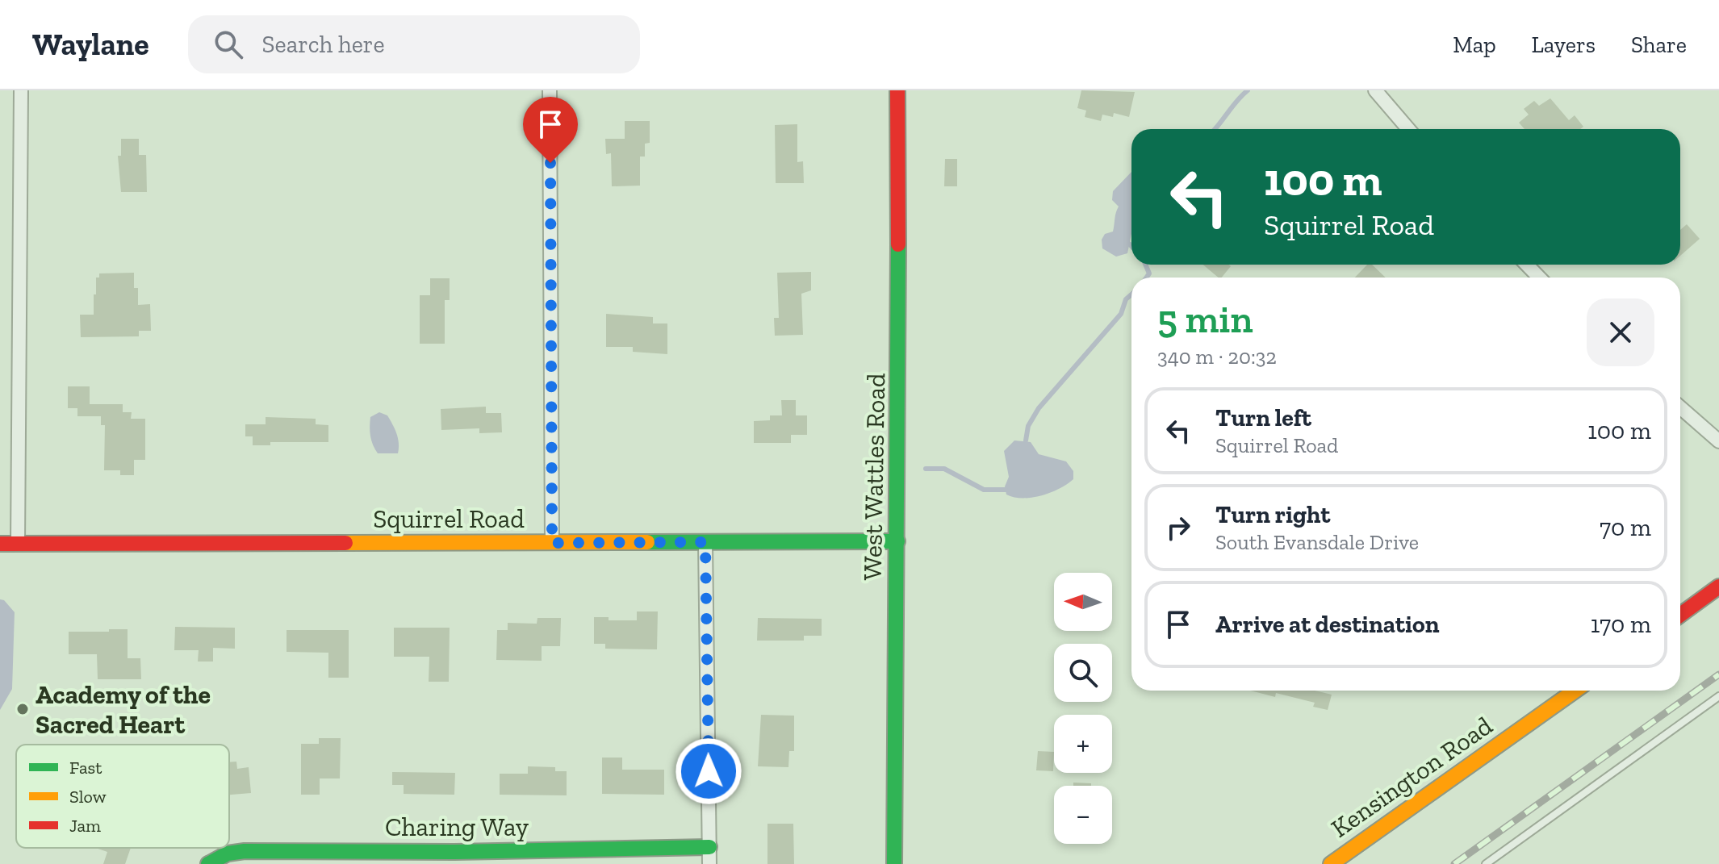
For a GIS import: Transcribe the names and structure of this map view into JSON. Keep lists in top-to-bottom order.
{
  "streets": {
    "street": [
      "West Wattles Road",
      "Squirrel Road",
      "Kensington Road",
      "Charing Way"
    ]
  },
  "crossings": [
    ["West Wattles Road", "Squirrel Road"]
  ],
  "places": ["Academy of the Sacred Heart"],
  "legend": ["Fast", "Slow", "Jam"],
  "north": "left",
  "page": {
    "header": "Waylane",
    "search": "Search here",
    "nav": ["Map", "Layers", "Share"],
    "turn": ["100 m", "Squirrel Road"],
    "heading": ["5 min", "340 m · 20:32"],
    "list": [
      {
        "name": "Turn left",
        "note": "Squirrel Road",
        "value": "100 m"
      },
      {
        "name": "Turn right",
        "note": "South Evansdale Drive",
        "value": "70 m"
      },
      {
        "name": "Arrive at destination",
        "value": "170 m"
      }
    ],
    "map_buttons": ["+", "−"]
  }
}
